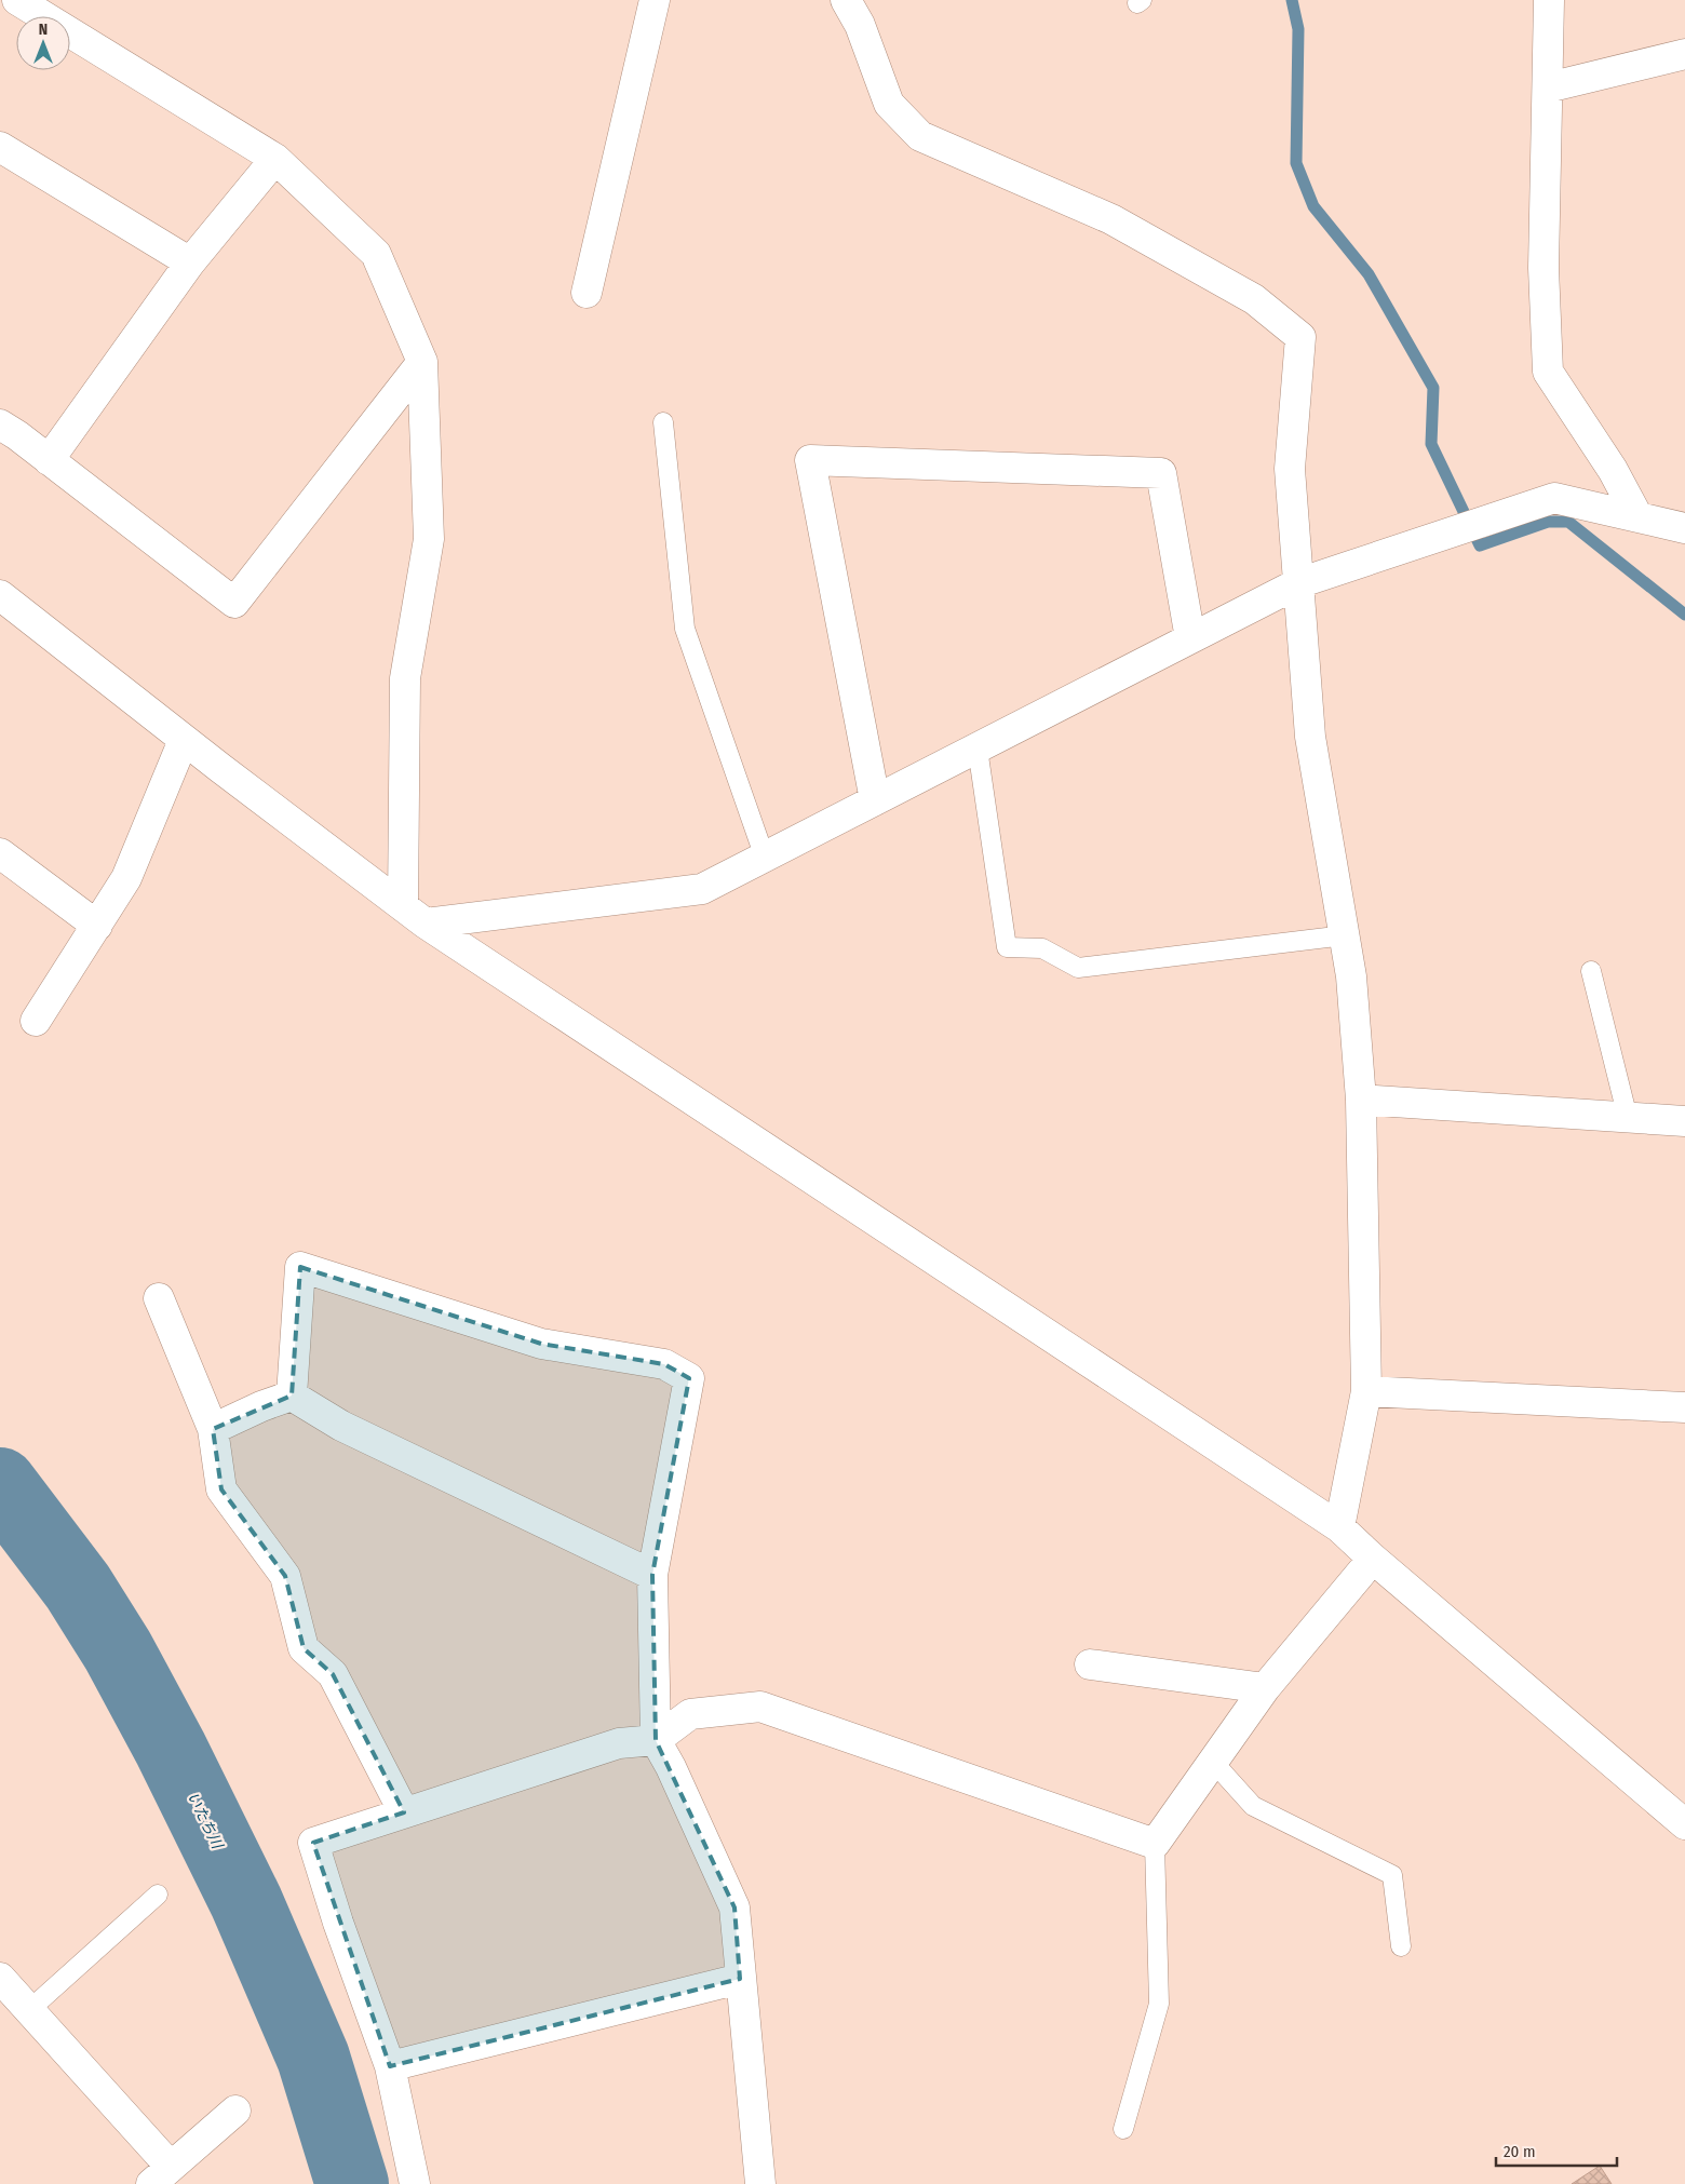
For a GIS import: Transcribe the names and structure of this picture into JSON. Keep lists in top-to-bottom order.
{
  "water": ["いたち川"],
  "scale_bar": "20 m",
  "north": "top"
}
